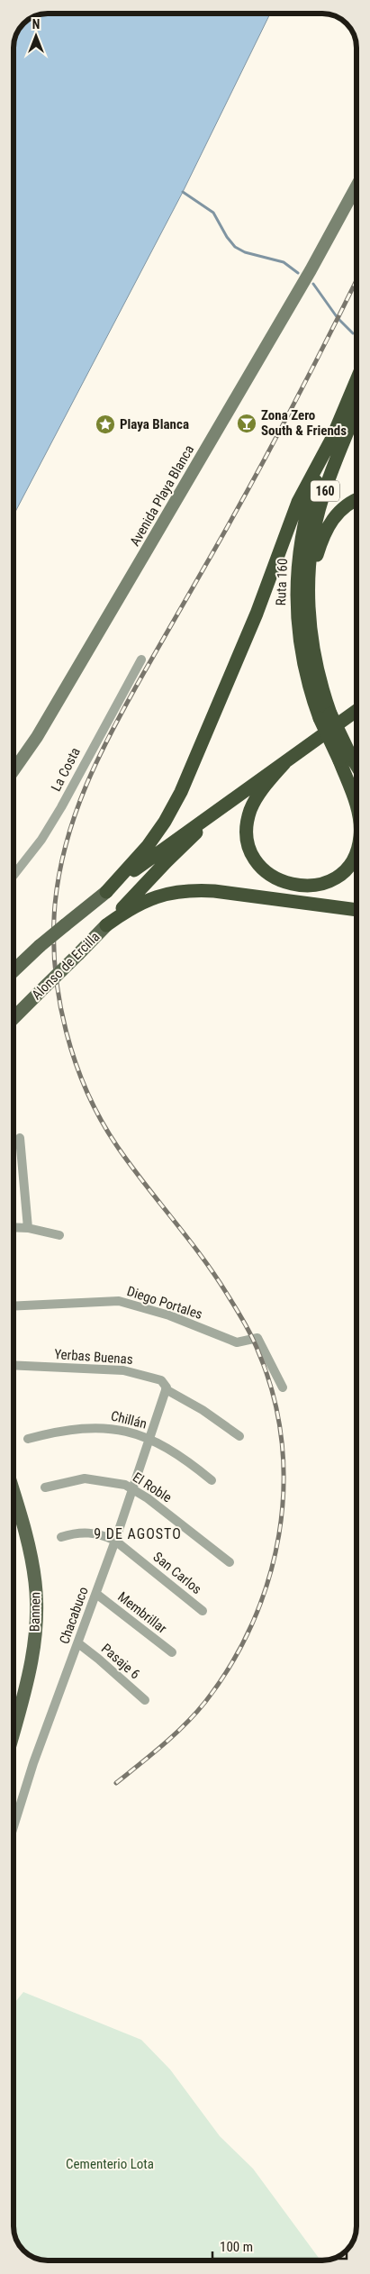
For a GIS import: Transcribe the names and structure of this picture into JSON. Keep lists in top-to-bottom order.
{
  "streets": {
    "highway": ["160", "Ruta 160"],
    "main road": ["Alonso de Ercilla", "Bannen"],
    "street": [
      "Avenida Playa Blanca",
      "La Costa",
      "Diego Portales",
      "Yerbas Buenas",
      "Chillán",
      "El Roble",
      "San Carlos",
      "Membrillar",
      "Chacabuco",
      "Pasaje 6"
    ]
  },
  "crossings": [
    ["Yerbas Buenas", "Chacabuco"],
    ["Chillán", "Chacabuco"],
    ["El Roble", "Chacabuco"],
    ["San Carlos", "Chacabuco"],
    ["Membrillar", "Chacabuco"],
    ["Chacabuco", "Pasaje 6"]
  ],
  "districts": ["9 DE AGOSTO"],
  "parks": ["Cementerio Lota"],
  "places": {
    "bar": ["Zona Zero South & Friends"],
    "place": ["Playa Blanca"]
  },
  "scale_bar": "100 m",
  "north": "top"
}
